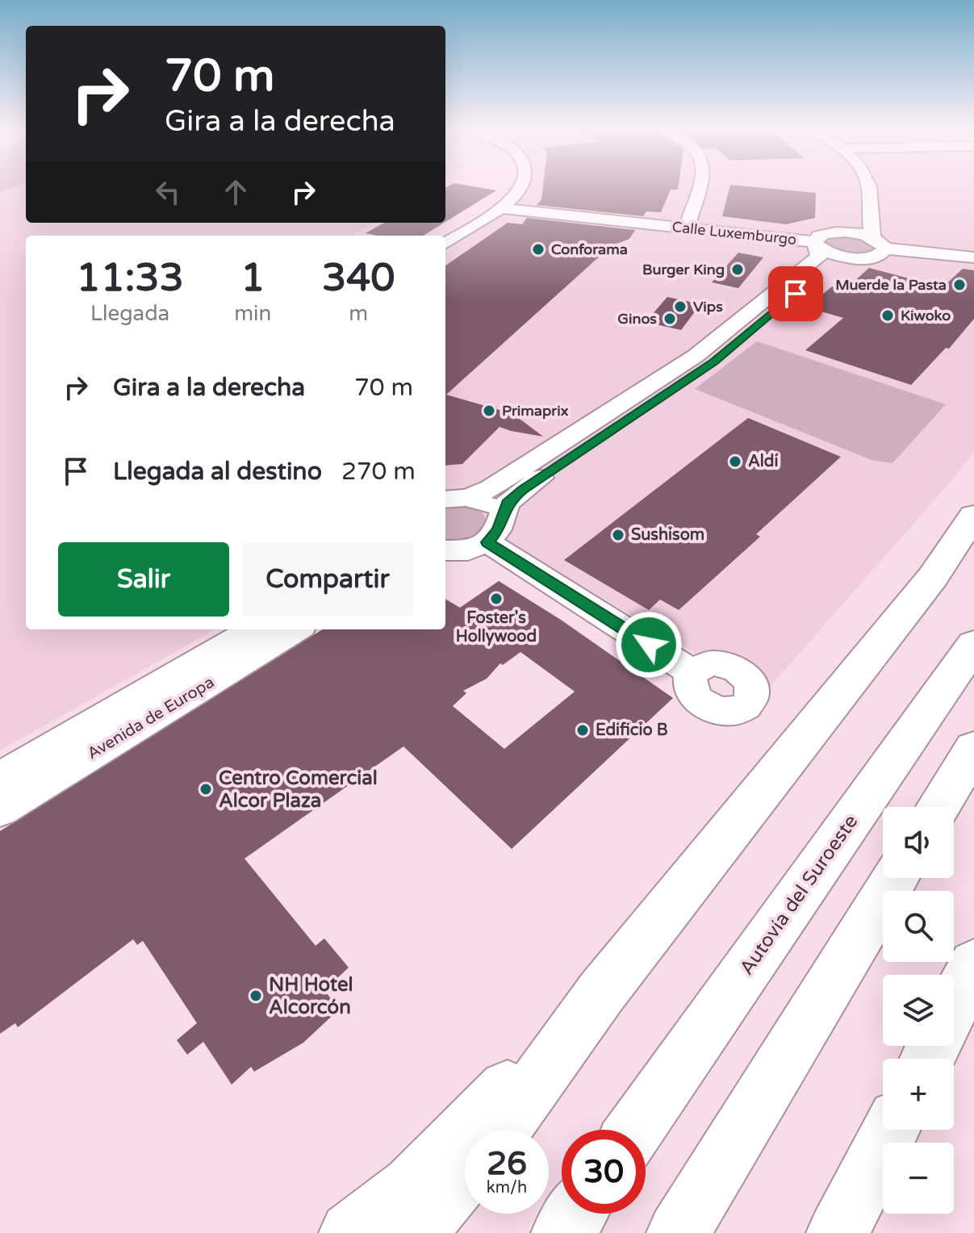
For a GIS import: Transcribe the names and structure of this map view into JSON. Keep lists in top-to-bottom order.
{
  "streets": {
    "highway": ["Autovía del Suroeste"],
    "street": ["Calle Luxemburgo", "Avenida de Europa"]
  },
  "places": [
    "Conforama",
    "Burger King",
    "Muerde la Pasta",
    "Vips",
    "Kiwoko",
    "Ginos",
    "Primaprix",
    "Aldi",
    "Sushisom",
    "Foster's Hollywood",
    "Edificio B",
    "Centro Comercial Alcor Plaza",
    "NH Hotel Alcorcón"
  ],
  "page": {
    "turn": ["70 m", "Gira a la derecha"],
    "eta": [
      "11:33",
      "Llegada",
      "1",
      "min",
      "340",
      "m"
    ],
    "list": [
      {
        "name": "Gira a la derecha",
        "value": "70 m"
      },
      {
        "name": "Llegada al destino",
        "value": "270 m"
      }
    ],
    "buttons": ["Salir", "Compartir"],
    "map_buttons": ["+", "−"],
    "speed": "26 km/h",
    "limit": "30"
  }
}
